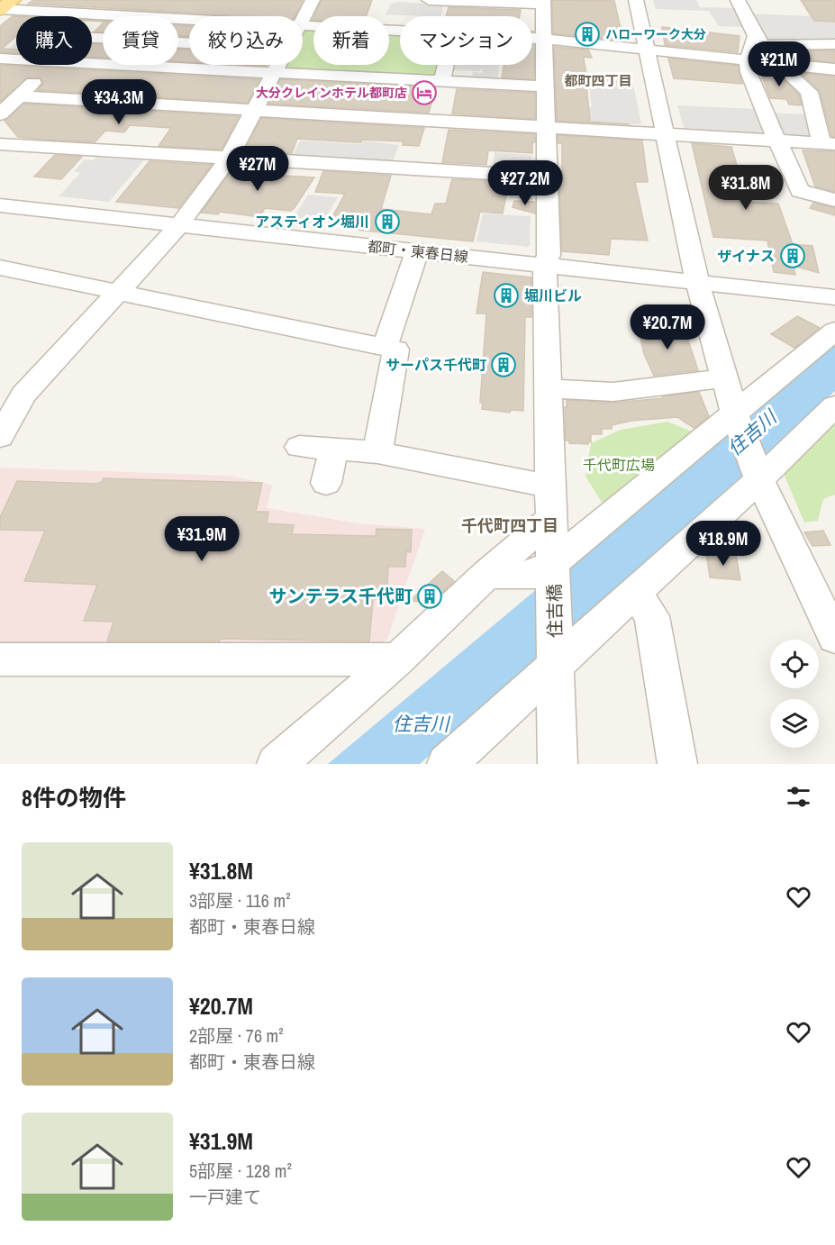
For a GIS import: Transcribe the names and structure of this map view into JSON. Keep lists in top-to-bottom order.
{
  "streets": {
    "street": ["都町・東春日線", "住吉橋"]
  },
  "crossings": [
    ["都町・東春日線", "住吉橋"]
  ],
  "districts": ["都町四丁目", "千代町四丁目"],
  "water": ["住吉川"],
  "parks": ["千代町広場"],
  "places": {
    "building": [
      "ハローワーク大分",
      "アスティオン堀川",
      "ザイナス",
      "堀川ビル",
      "サーパス千代町",
      "サンテラス千代町"
    ],
    "hotel": ["大分クレインホテル都町店"]
  },
  "page": {
    "chip": [
      "購入",
      "賃貸",
      "絞り込み",
      "新着",
      "マンション"
    ],
    "price": [
      "¥21M",
      "¥34.3M",
      "¥27M",
      "¥27.2M",
      "¥31.8M",
      "¥20.7M",
      "¥31.9M",
      "¥18.9M"
    ],
    "heading": "8件の物件",
    "list": [
      {
        "name": "¥31.8M",
        "note": "3部屋 · 116 m² · 都町・東春日線"
      },
      {
        "name": "¥20.7M",
        "note": "2部屋 · 76 m² · 都町・東春日線"
      },
      {
        "name": "¥31.9M",
        "note": "5部屋 · 128 m² · 一戸建て"
      }
    ]
  }
}
